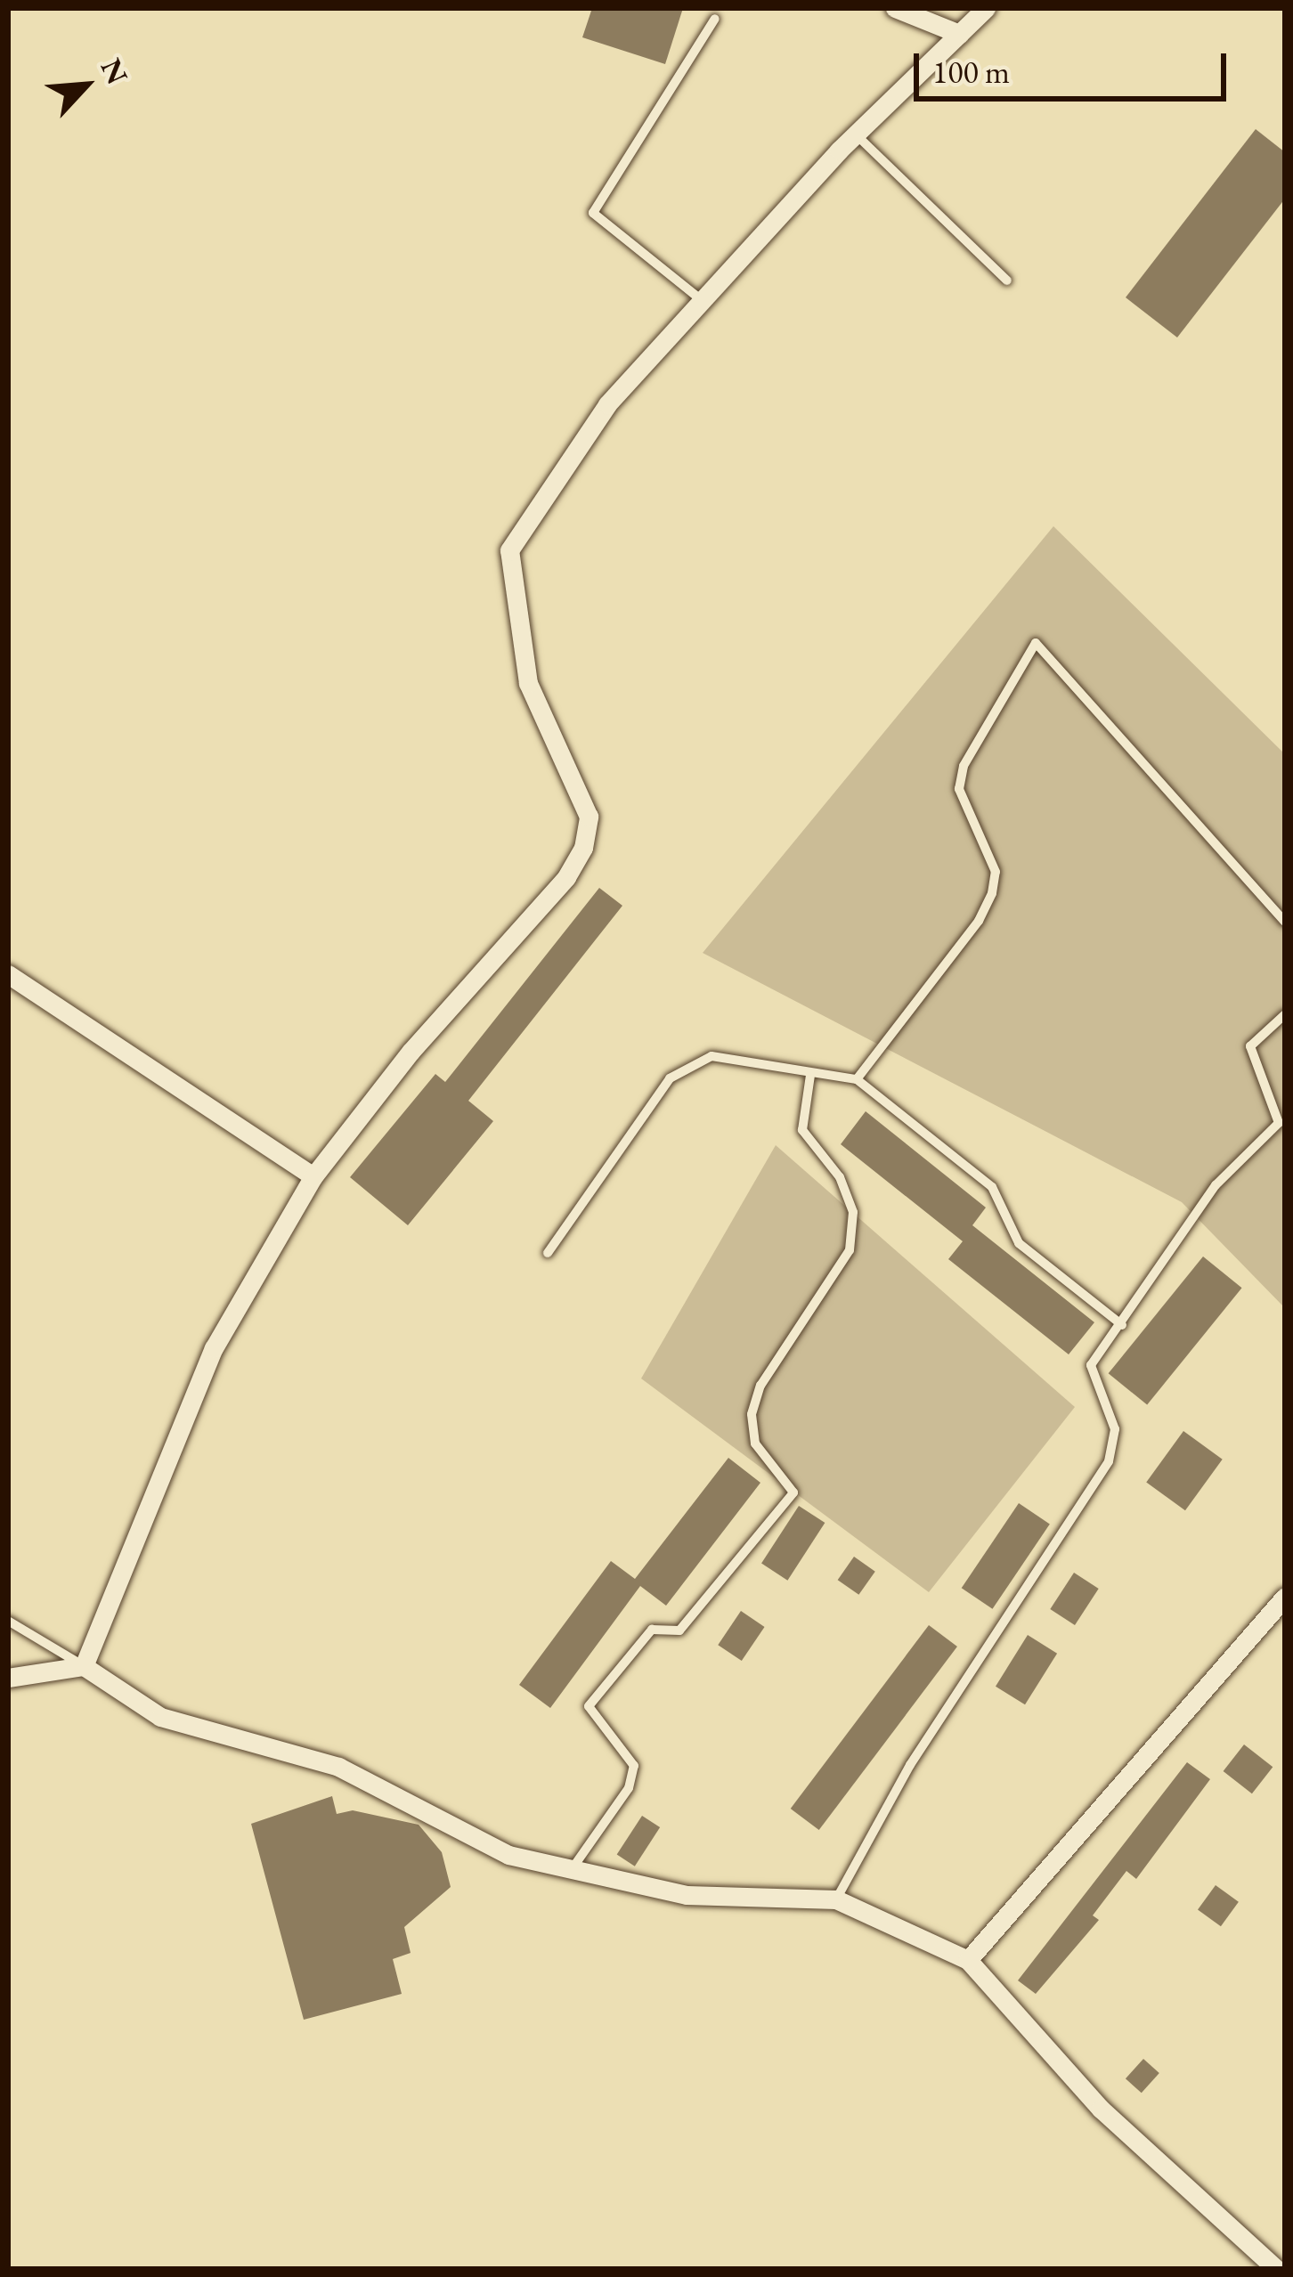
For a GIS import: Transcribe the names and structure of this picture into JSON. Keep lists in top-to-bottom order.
{
  "scale_bar": "100 m",
  "north": "top right"
}
